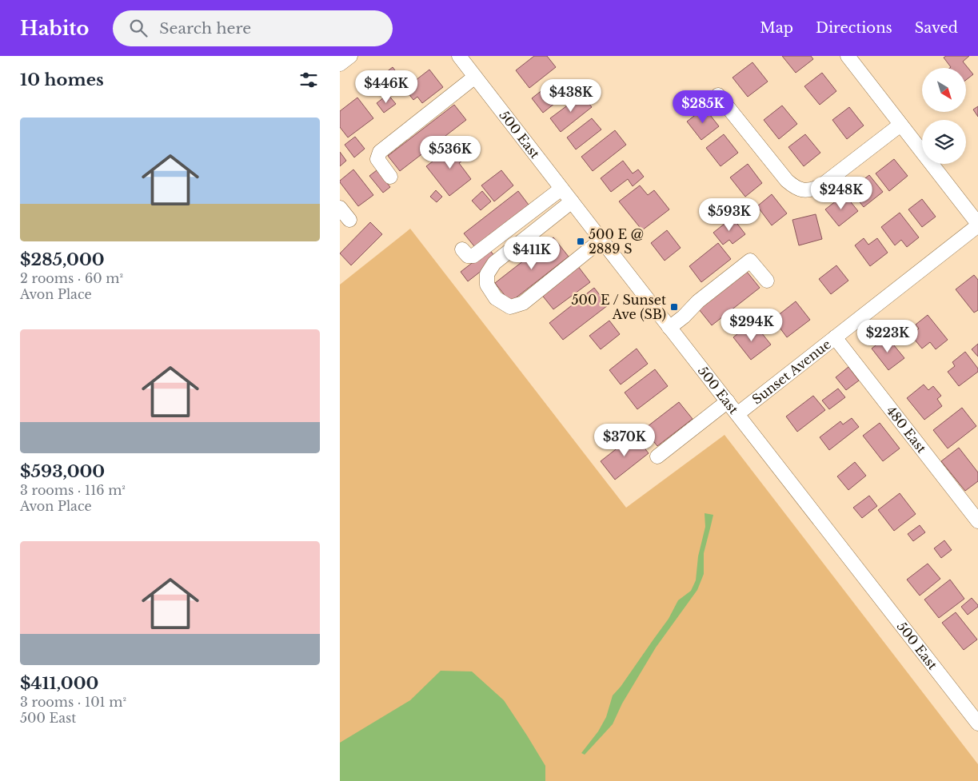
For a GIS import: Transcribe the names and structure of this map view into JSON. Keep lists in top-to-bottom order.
{
  "streets": {
    "street": ["500 East", "Sunset Avenue", "480 East"]
  },
  "crossings": [
    ["500 East", "Sunset Avenue"],
    ["Sunset Avenue", "480 East"]
  ],
  "places": {
    "transit": ["500 E @ 2889 S", "500 E / Sunset Ave (SB)"]
  },
  "north": "bottom right",
  "page": {
    "header": "Habito",
    "search": "Search here",
    "nav": ["Map", "Directions", "Saved"],
    "heading": "10 homes",
    "price": [
      "$446K",
      "$438K",
      "$285K",
      "$536K",
      "$248K",
      "$593K",
      "$411K",
      "$294K",
      "$223K",
      "$370K"
    ],
    "list": [
      {
        "name": "$285,000",
        "note": "2 rooms · 60 m² · Avon Place"
      },
      {
        "name": "$593,000",
        "note": "3 rooms · 116 m² · Avon Place"
      },
      {
        "name": "$411,000",
        "note": "3 rooms · 101 m² · 500 East"
      }
    ]
  }
}
